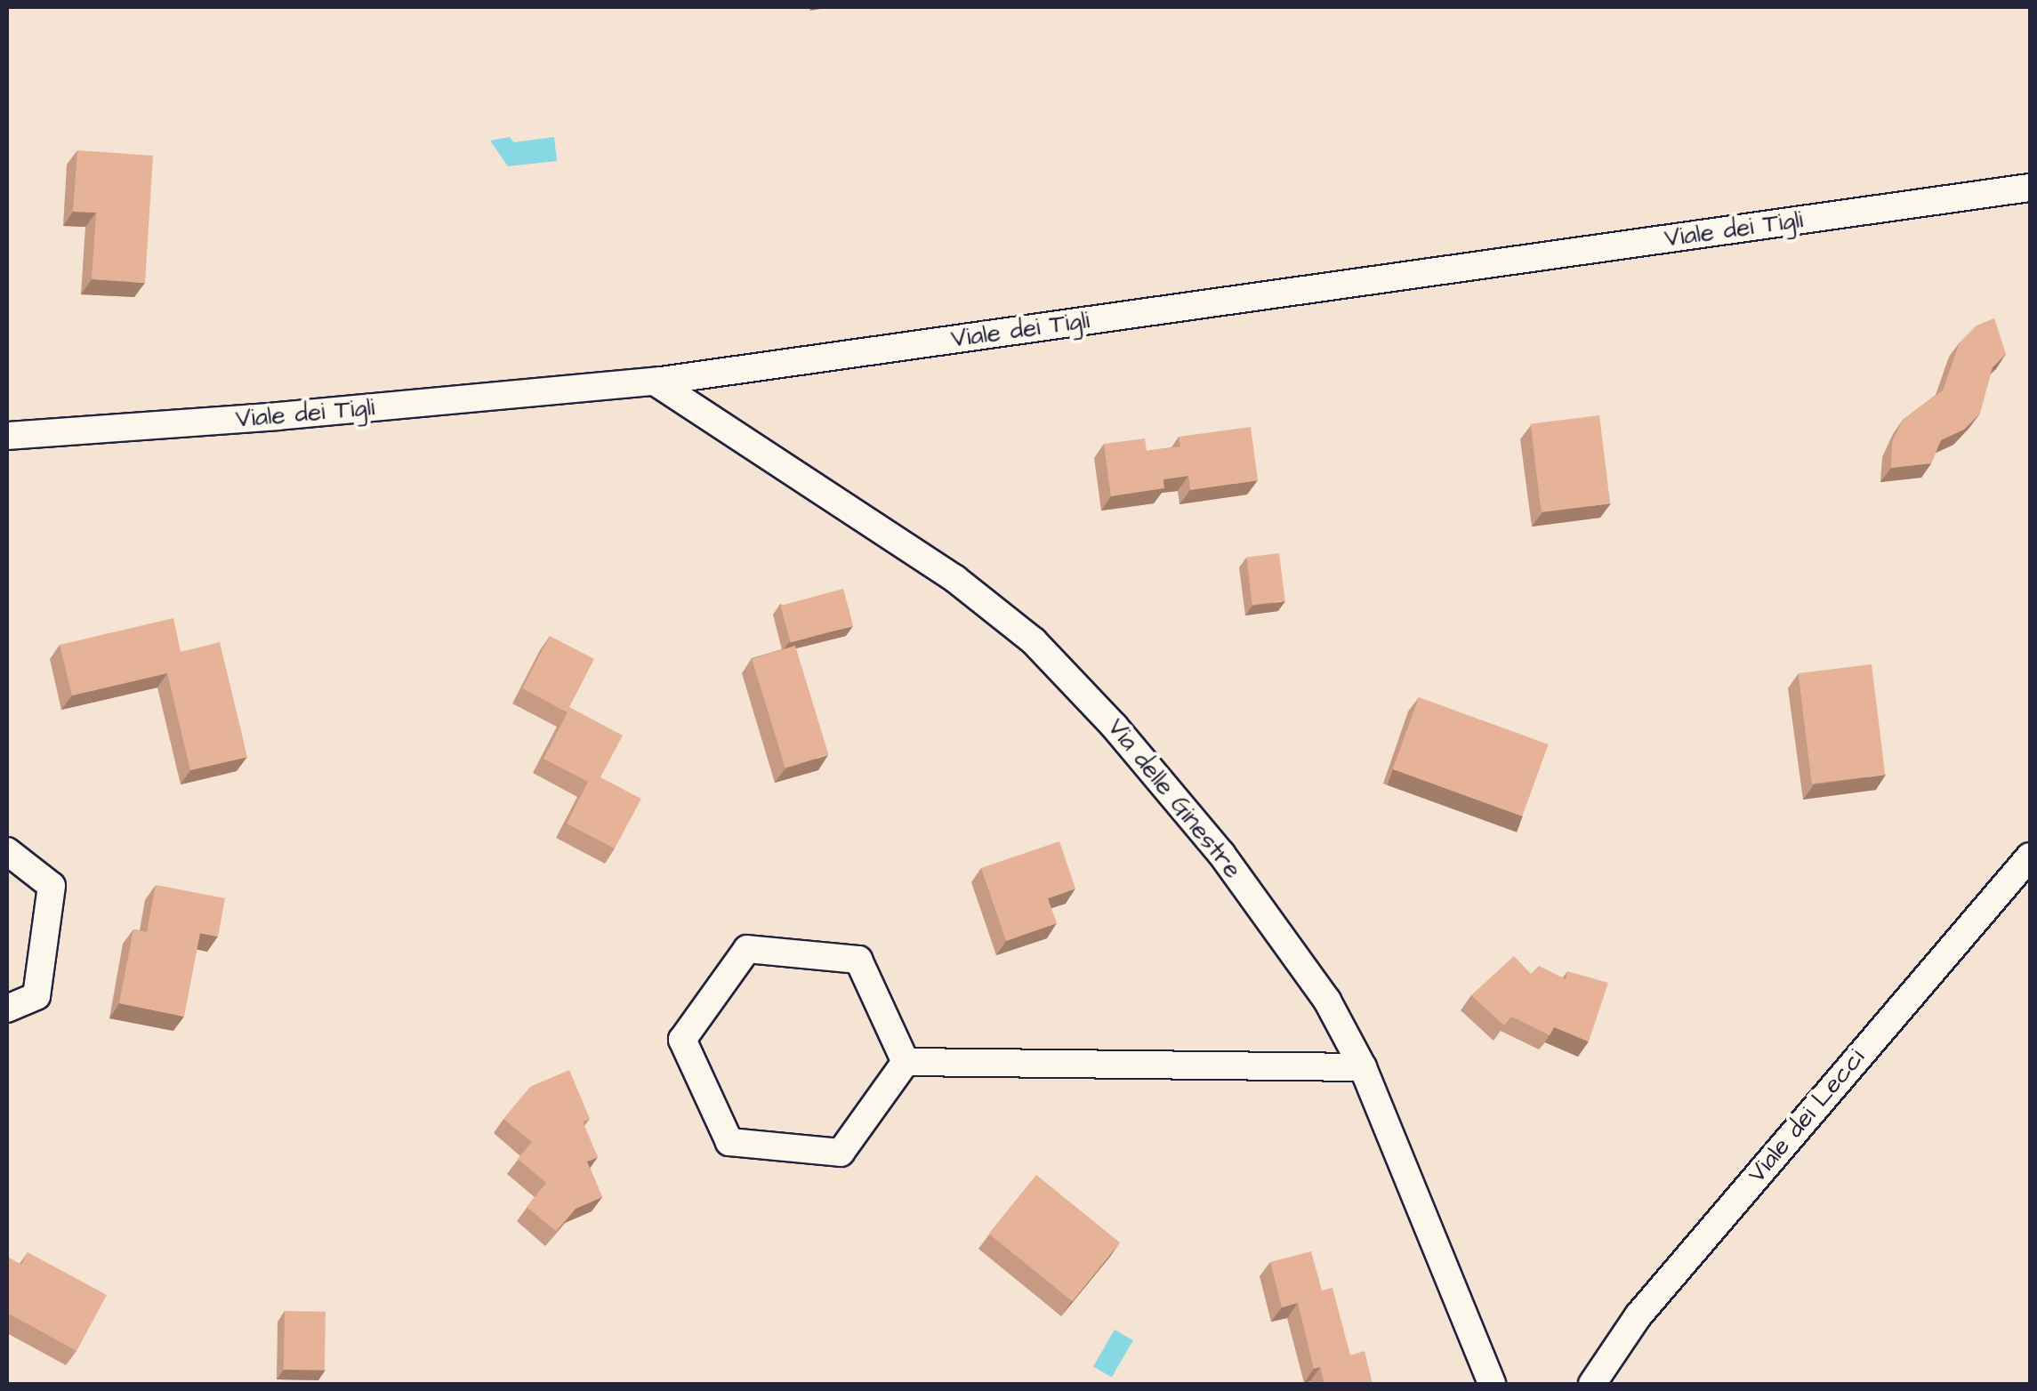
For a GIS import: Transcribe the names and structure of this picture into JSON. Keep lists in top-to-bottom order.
{
  "streets": {
    "street": ["Viale dei Tigli", "Via delle Ginestre", "Viale dei Lecci"]
  },
  "crossings": [
    ["Viale dei Tigli", "Via delle Ginestre"]
  ]
}
